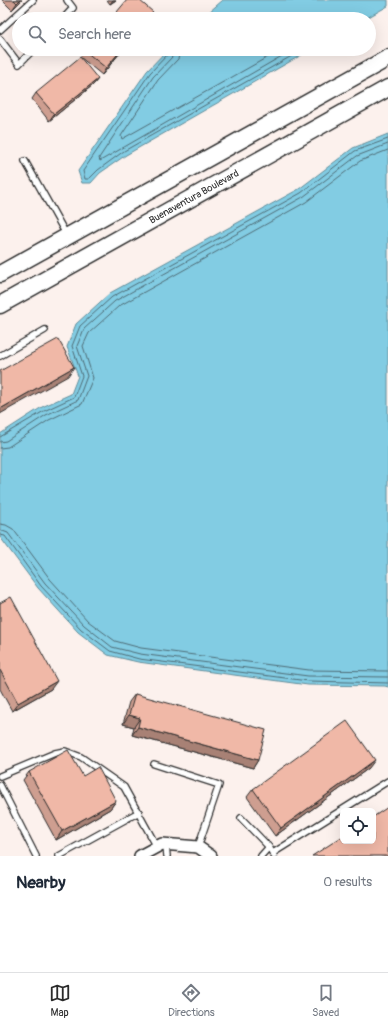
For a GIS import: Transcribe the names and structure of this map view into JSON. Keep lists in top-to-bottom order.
{
  "streets": {
    "main road": ["Buenaventura Boulevard"]
  },
  "page": {
    "search": "Search here",
    "heading": ["Nearby", "0 results"],
    "nav": ["Map", "Directions", "Saved"]
  }
}
